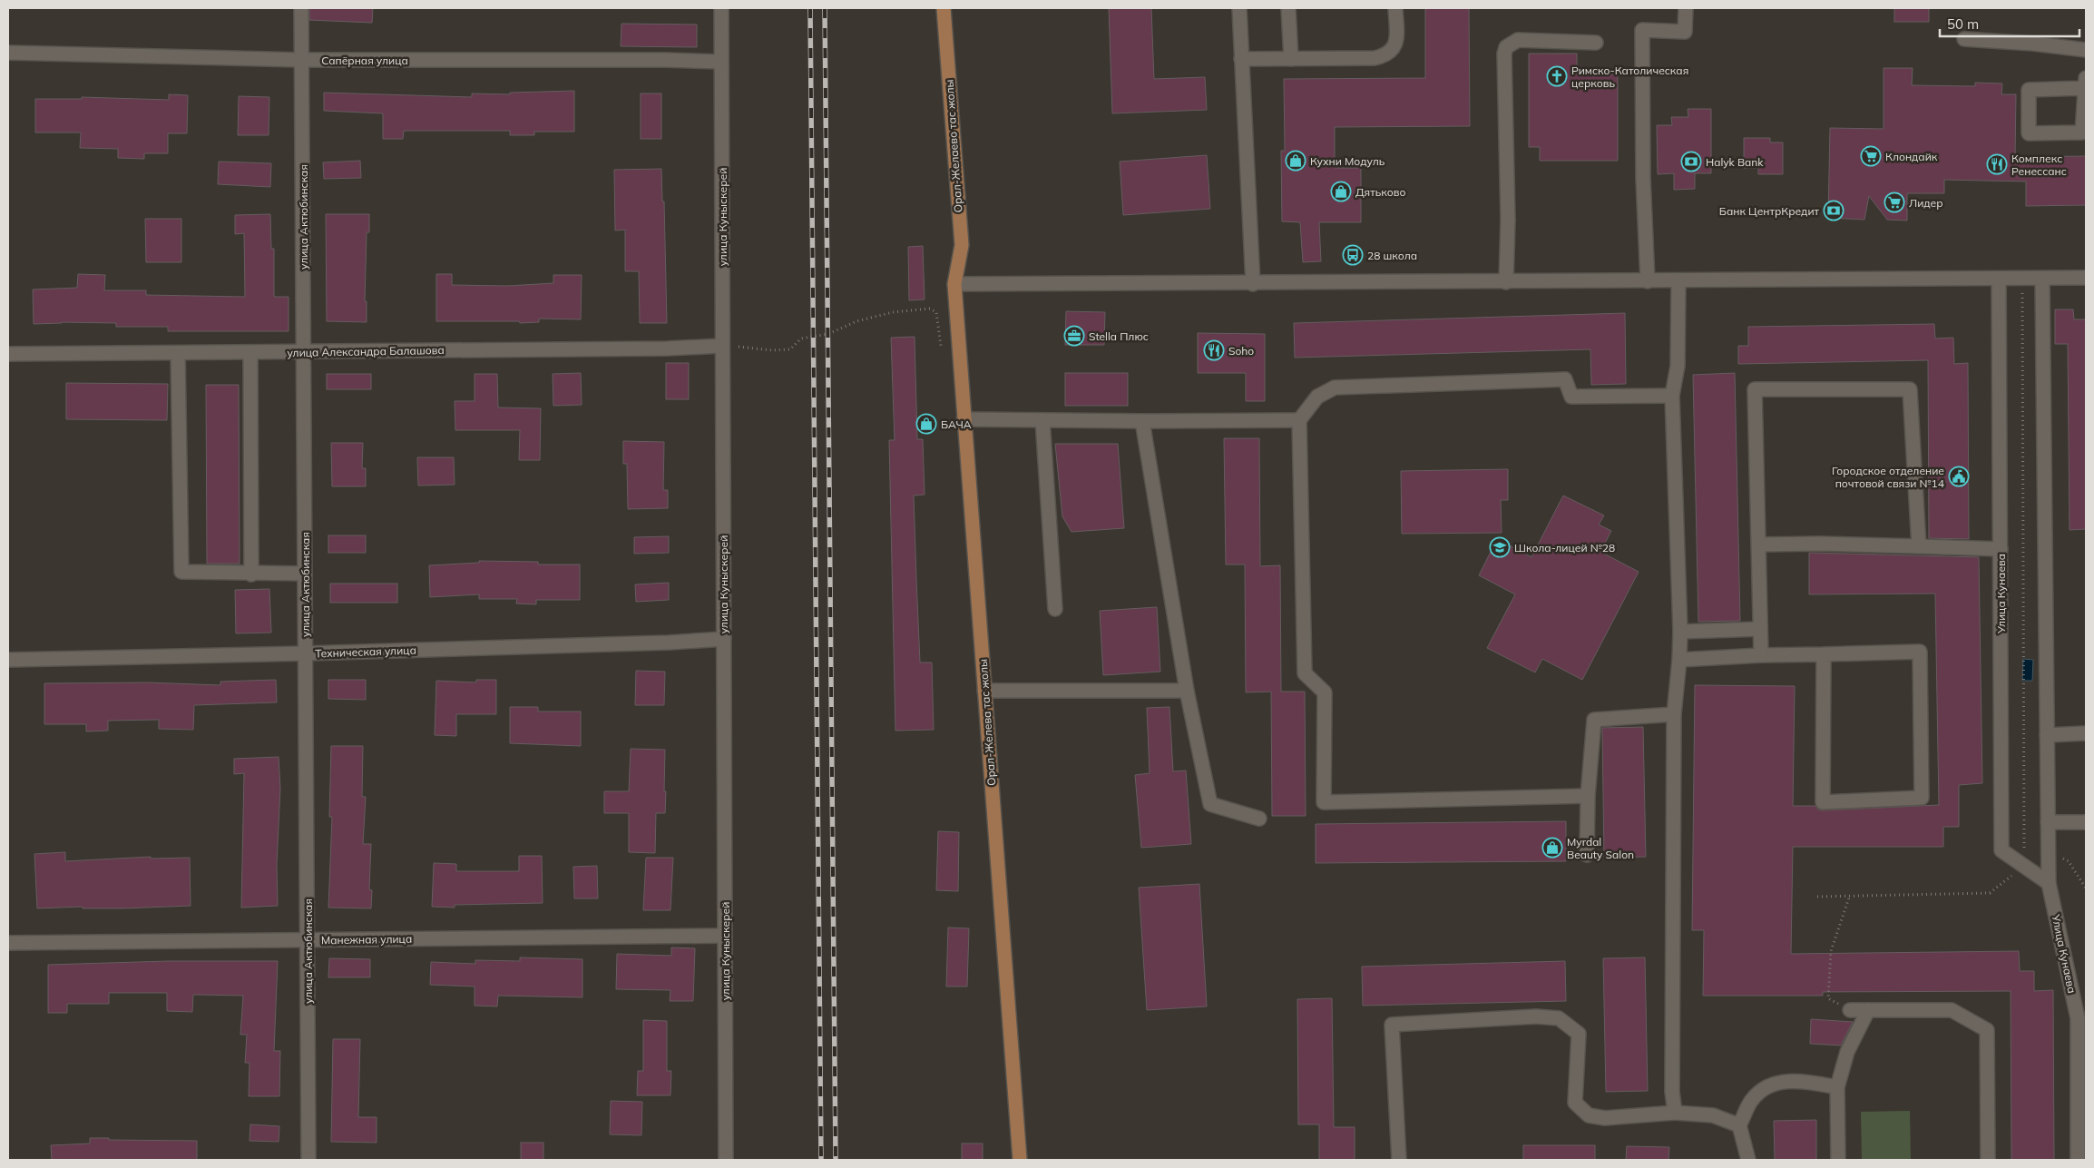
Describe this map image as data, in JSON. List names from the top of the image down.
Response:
{
  "streets": {
    "main road": ["Орал-Желаево тас жолы", "Орал-Желева тас жолы"],
    "street": [
      "Сапёрная улица",
      "улица Актюбинская",
      "улица Куныскерей",
      "улица Александра Балашова",
      "Улица Кунаева",
      "Техническая улица",
      "Манежная улица"
    ]
  },
  "crossings": [
    ["Сапёрная улица", "улица Актюбинская"],
    ["Сапёрная улица", "улица Куныскерей"],
    ["Орал-Желаево тас жолы", "Орал-Желева тас жолы"],
    ["улица Актюбинская", "улица Александра Балашова"],
    ["улица Актюбинская", "Техническая улица"],
    ["улица Актюбинская", "Манежная улица"],
    ["улица Куныскерей", "улица Александра Балашова"],
    ["улица Куныскерей", "Техническая улица"],
    ["улица Куныскерей", "Манежная улица"]
  ],
  "places": {
    "church": ["Римско-Католическая церковь"],
    "supermarket": ["Клондайк", "Лидер"],
    "shop": [
      "Кухни Модуль",
      "Дятьково",
      "БАЧА",
      "Myrdal Beauty Salon"
    ],
    "bank": ["Halyk Bank", "Банк ЦентрКредит"],
    "restaurant": ["Комплекс Ренессанс", "Soho"],
    "bus stop": ["28 школа"],
    "office": ["Stella Плюс"],
    "public building": ["Городское отделение почтовой связи №14"],
    "school or university": ["Школа-лицей №28"]
  },
  "scale_bar": "50 m"
}
